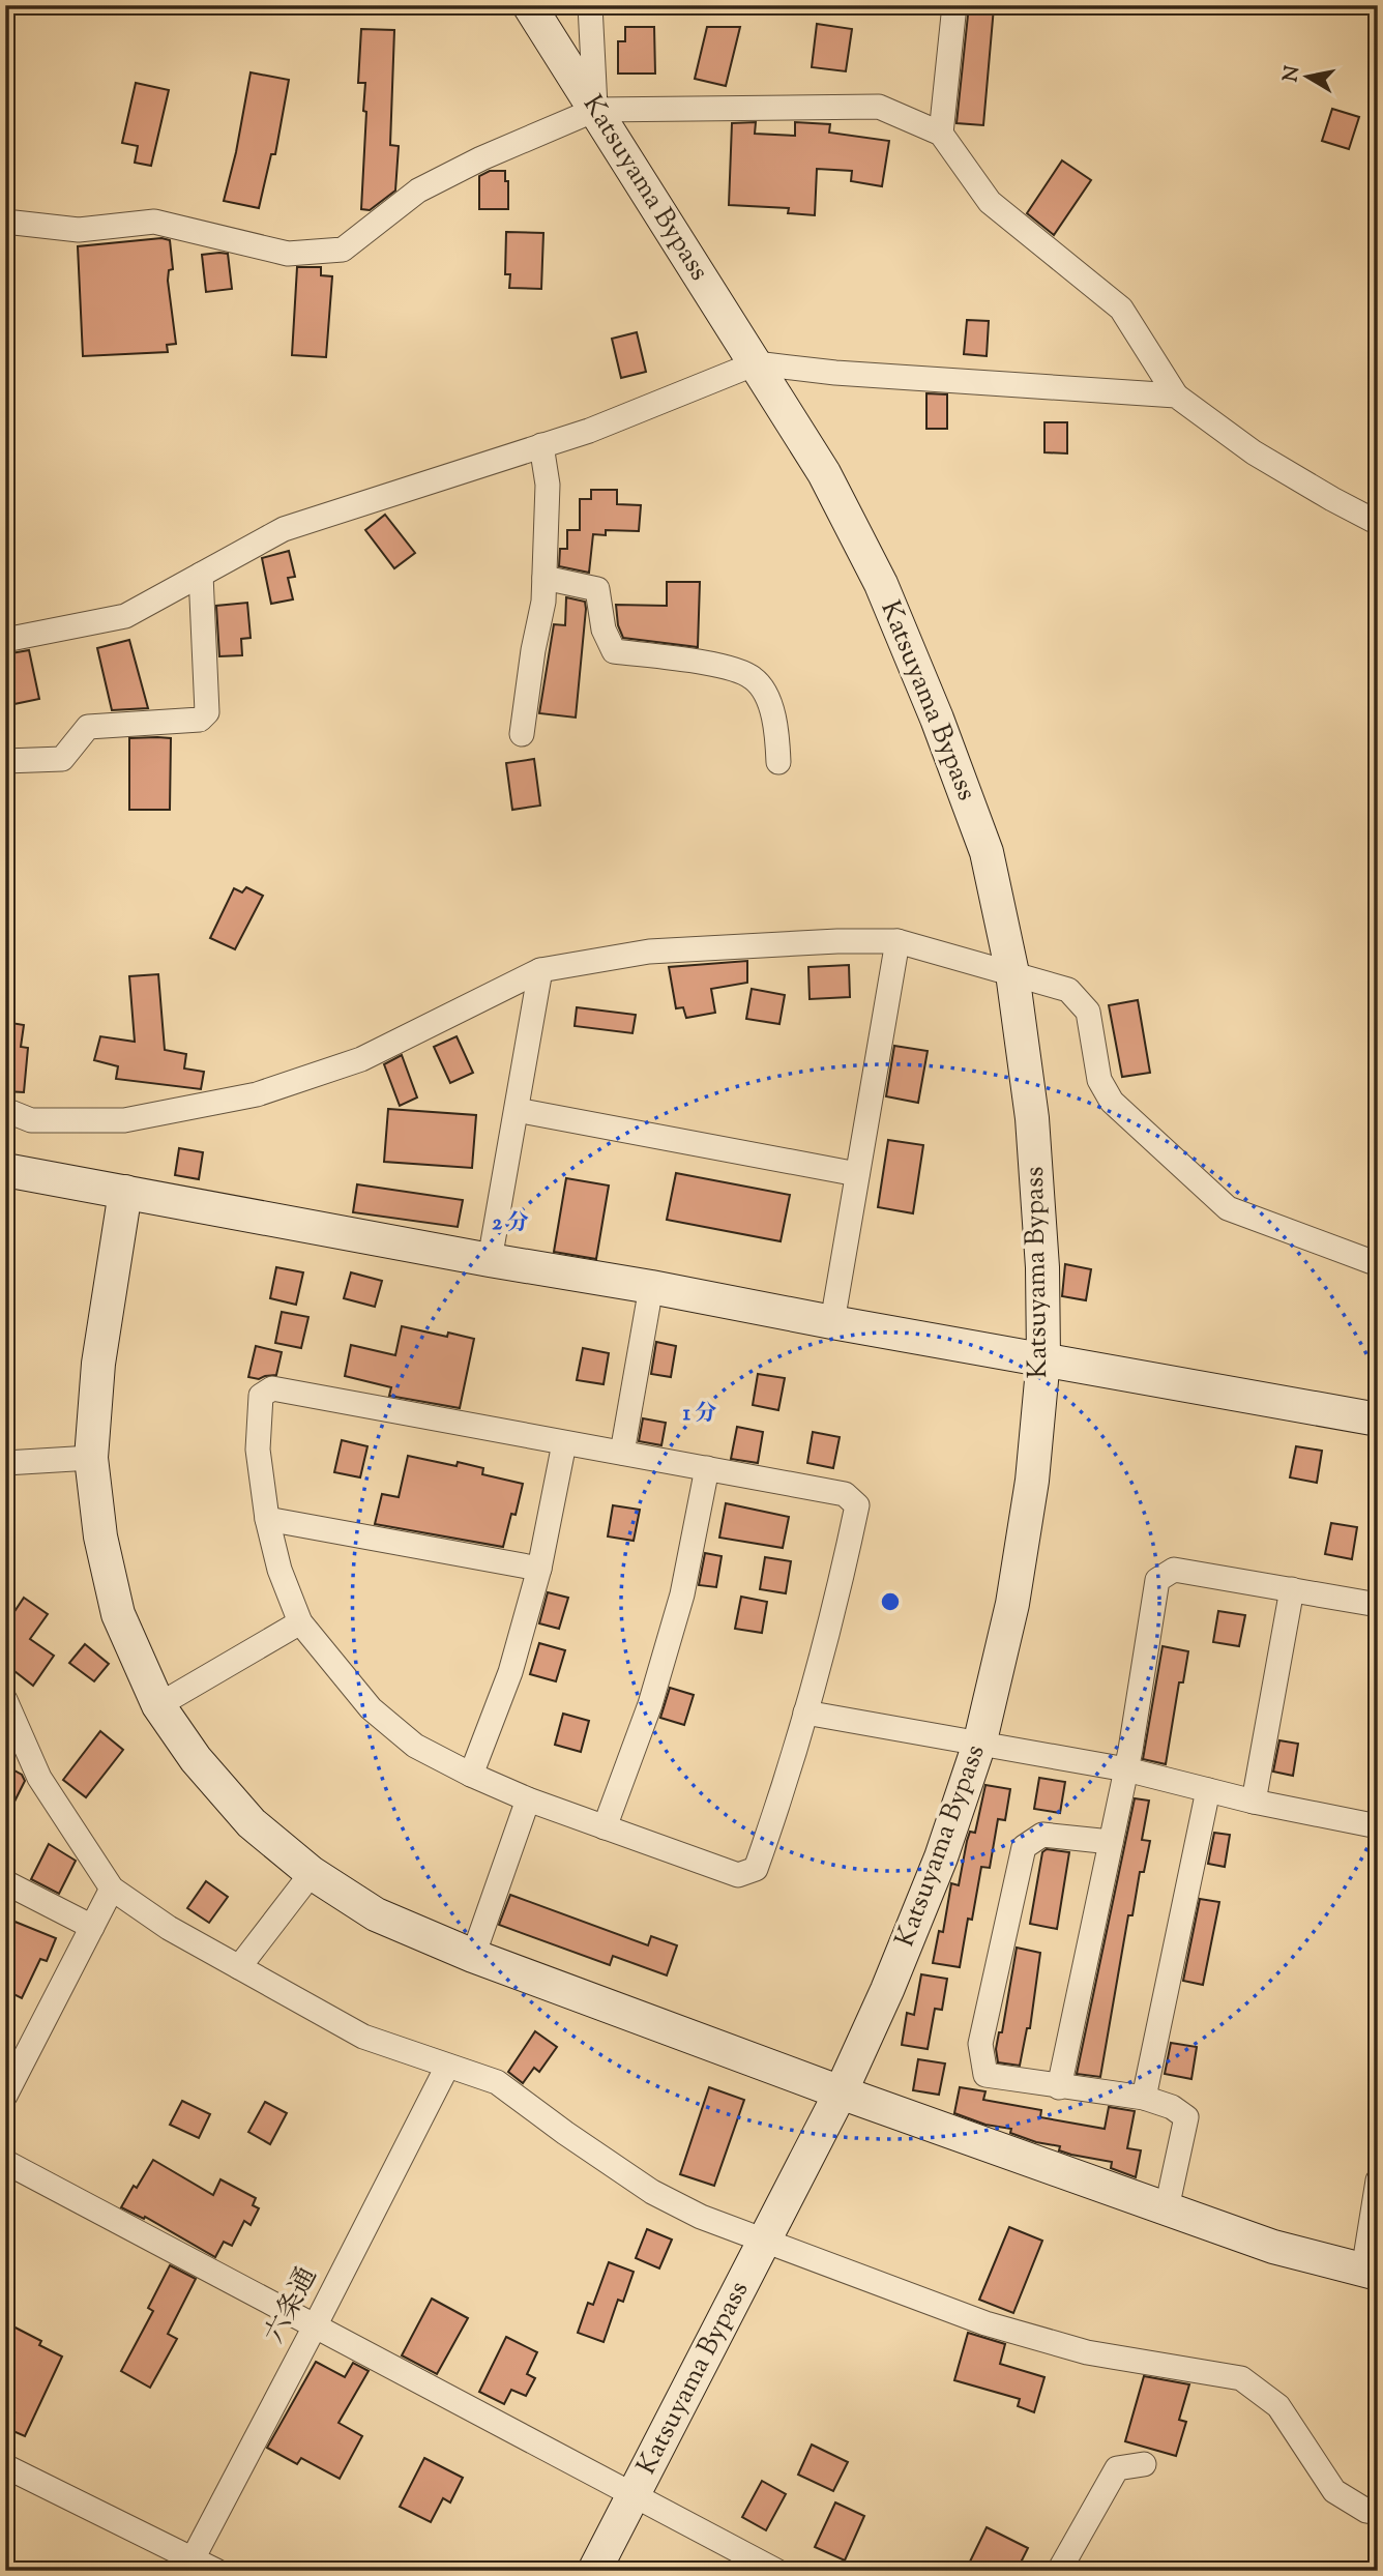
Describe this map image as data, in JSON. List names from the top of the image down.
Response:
{
  "streets": {
    "street": ["Katsuyama Bypass", "六条通"]
  },
  "north": "left",
  "rings": ["2 分", "1 分"]
}
